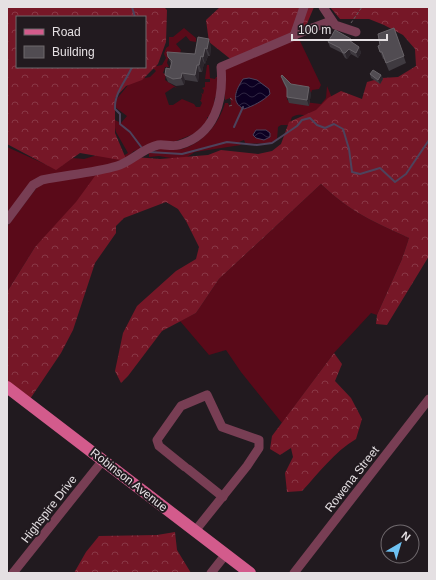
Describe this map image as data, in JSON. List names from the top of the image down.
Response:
{
  "streets": {
    "main road": ["Robinson Avenue"],
    "street": ["Rowena Street", "Highspire Drive"]
  },
  "crossings": [
    ["Robinson Avenue", "Highspire Drive"]
  ],
  "legend": ["Road", "Building"],
  "scale_bar": "100 m",
  "north": "top right"
}
